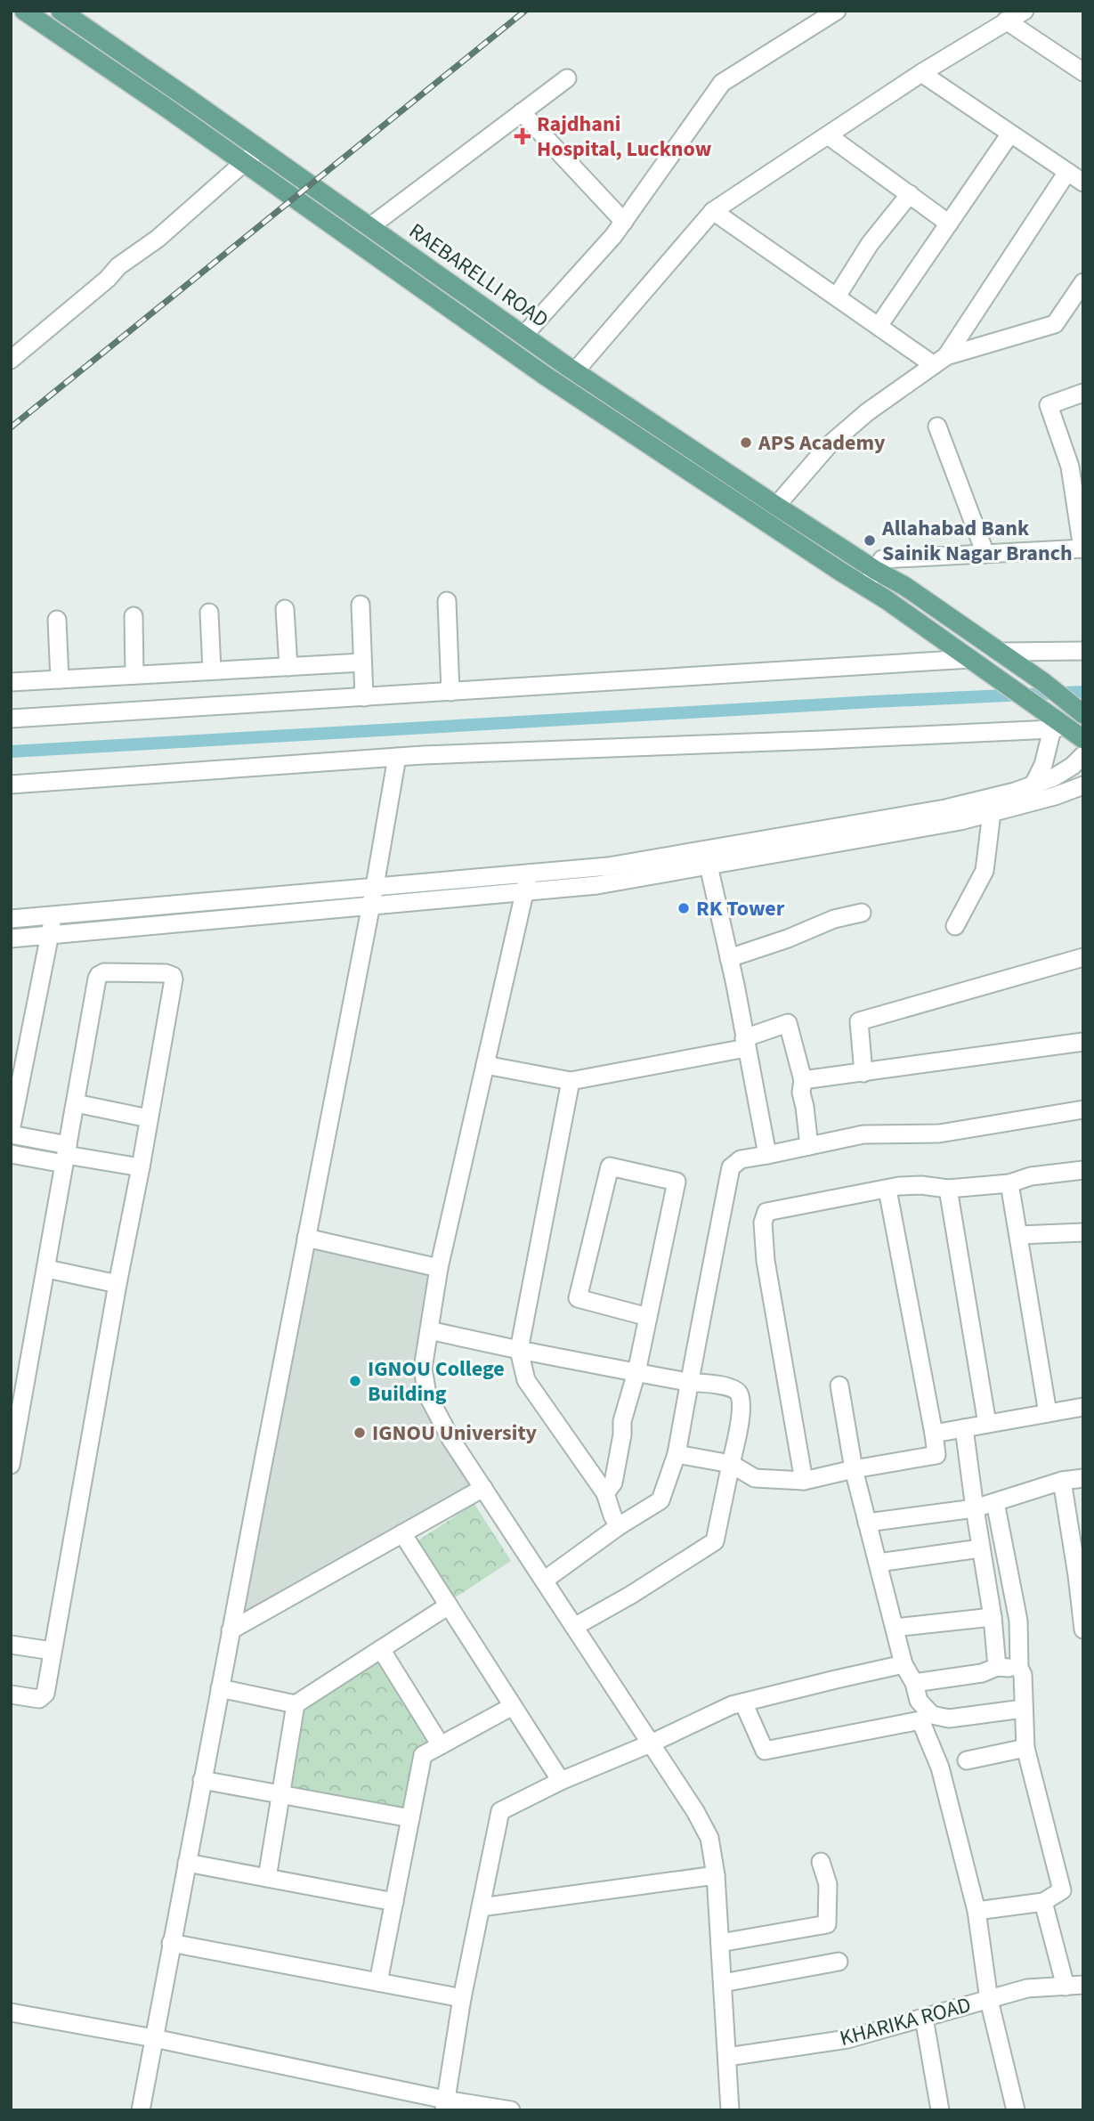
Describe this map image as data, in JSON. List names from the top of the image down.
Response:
{
  "streets": {
    "main road": ["RAEBARELLI ROAD"],
    "street": ["KHARIKA ROAD"]
  },
  "places": {
    "health": ["Rajdhani Hospital, Lucknow"],
    "other": [
      "APS Academy",
      "Allahabad Bank Sainik Nagar Branch",
      "RK Tower",
      "IGNOU College Building",
      "IGNOU University"
    ]
  }
}
